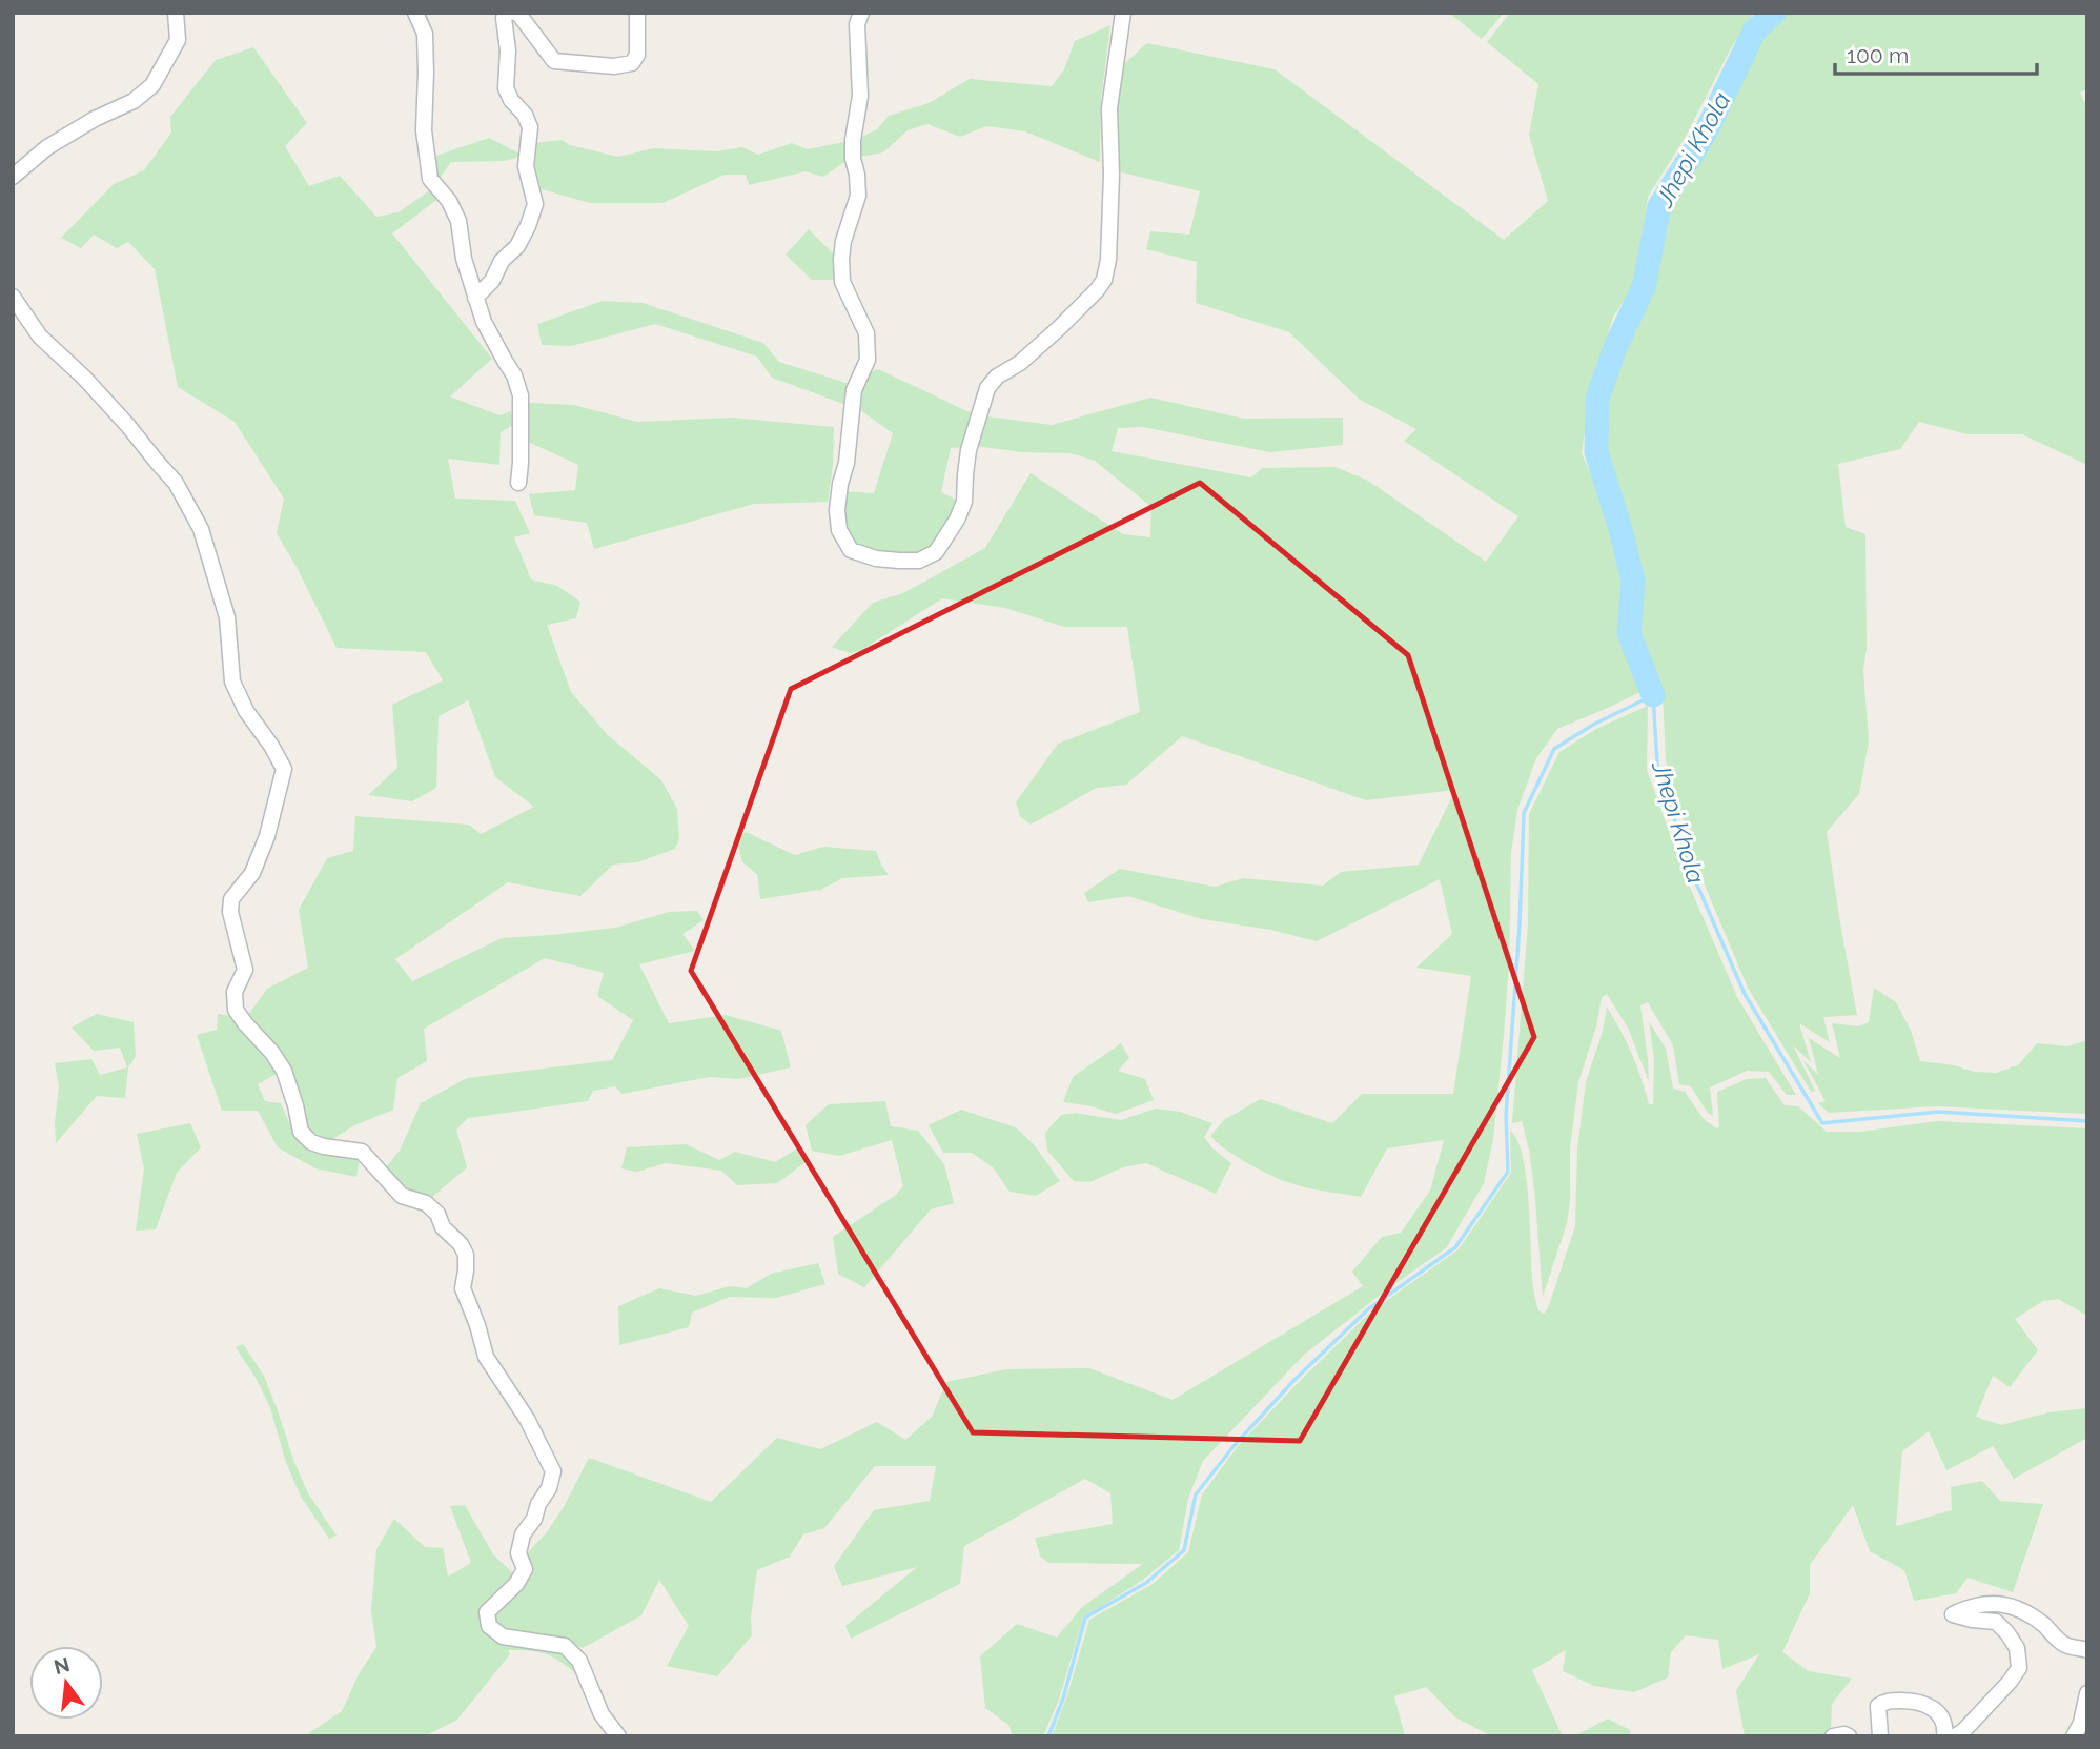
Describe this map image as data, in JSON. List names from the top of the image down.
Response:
{
  "water": ["Jhepi Khola"],
  "scale_bar": "100 m",
  "north": "top"
}
